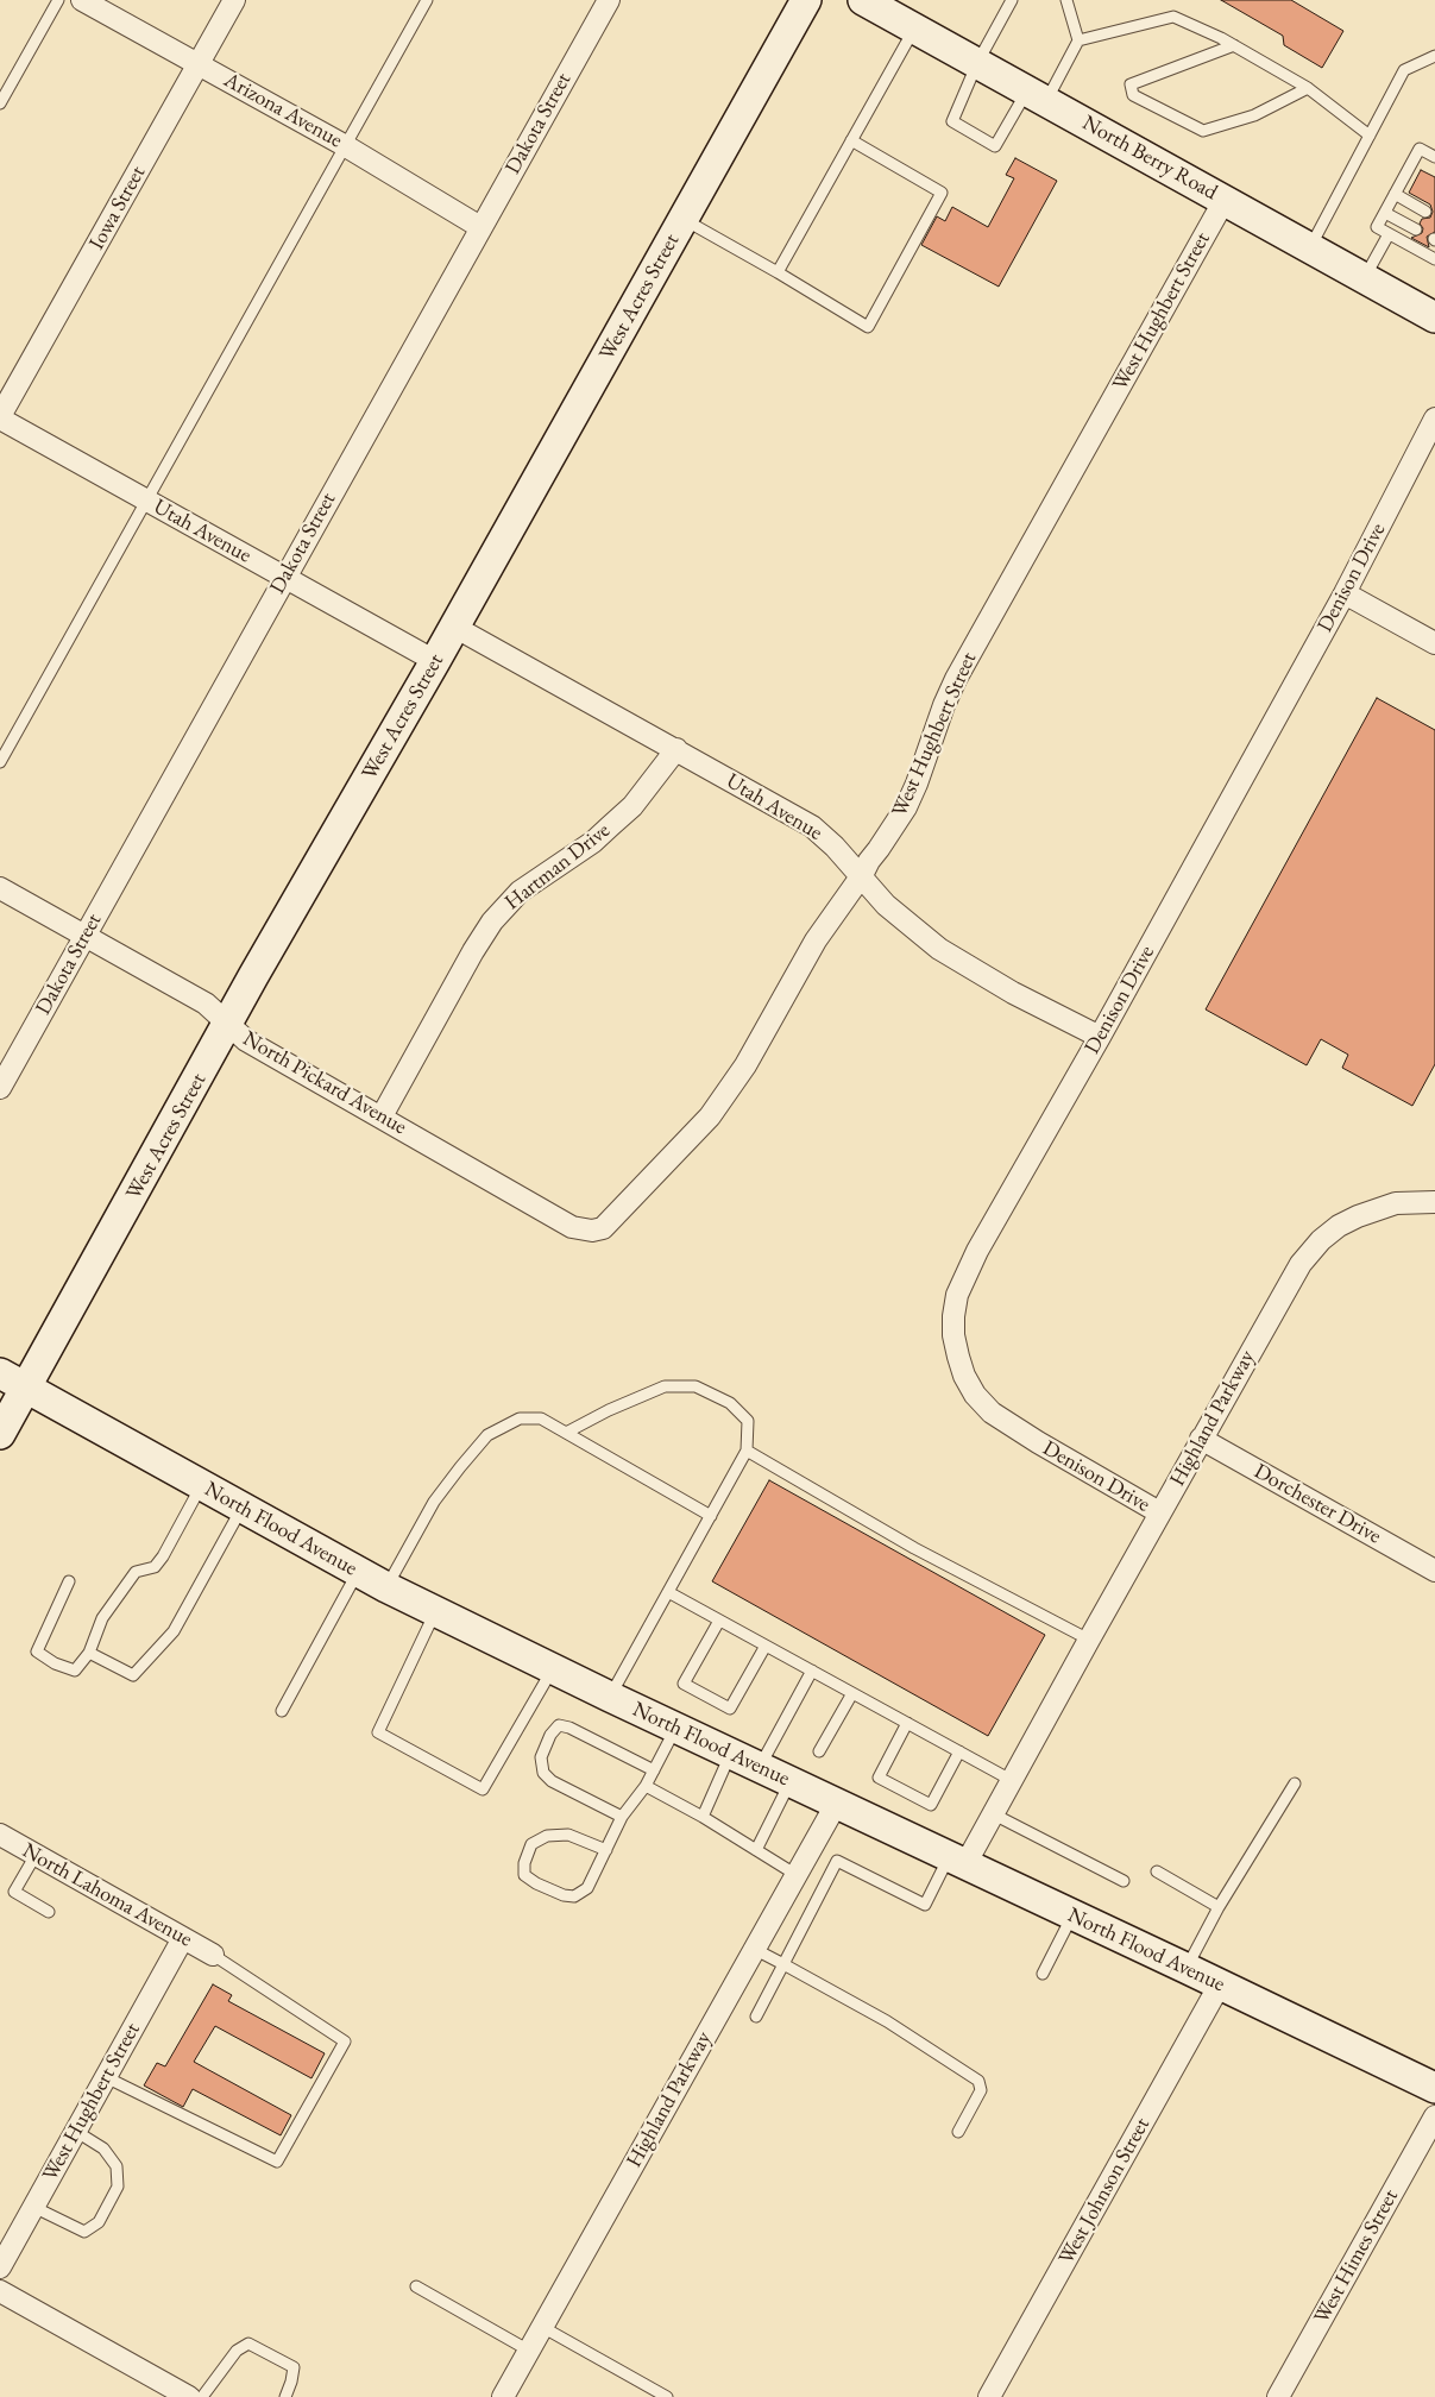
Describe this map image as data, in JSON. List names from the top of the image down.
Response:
{
  "streets": {
    "street": [
      "Arizona Avenue",
      "Dakota Street",
      "North Berry Road",
      "Iowa Street",
      "West Acres Street",
      "West Hughbert Street",
      "Utah Avenue",
      "Denison Drive",
      "Hartman Drive",
      "North Pickard Avenue",
      "Highland Parkway",
      "Dorchester Drive",
      "North Flood Avenue",
      "North Lahoma Avenue",
      "West Johnson Street",
      "West Himes Street"
    ]
  },
  "crossings": [
    ["Arizona Avenue", "Dakota Street"],
    ["Arizona Avenue", "Iowa Street"],
    ["Dakota Street", "Utah Avenue"],
    ["Dakota Street", "North Pickard Avenue"],
    ["North Berry Road", "West Hughbert Street"],
    ["Iowa Street", "Utah Avenue"],
    ["West Acres Street", "Utah Avenue"],
    ["West Acres Street", "North Pickard Avenue"],
    ["West Acres Street", "North Flood Avenue"],
    ["West Hughbert Street", "Utah Avenue"],
    ["West Hughbert Street", "North Pickard Avenue"],
    ["West Hughbert Street", "North Lahoma Avenue"],
    ["Utah Avenue", "Denison Drive"],
    ["Utah Avenue", "Hartman Drive"],
    ["Denison Drive", "Highland Parkway"],
    ["Hartman Drive", "North Pickard Avenue"],
    ["Highland Parkway", "Dorchester Drive"],
    ["Highland Parkway", "North Flood Avenue"],
    ["North Flood Avenue", "West Johnson Street"]
  ]
}
